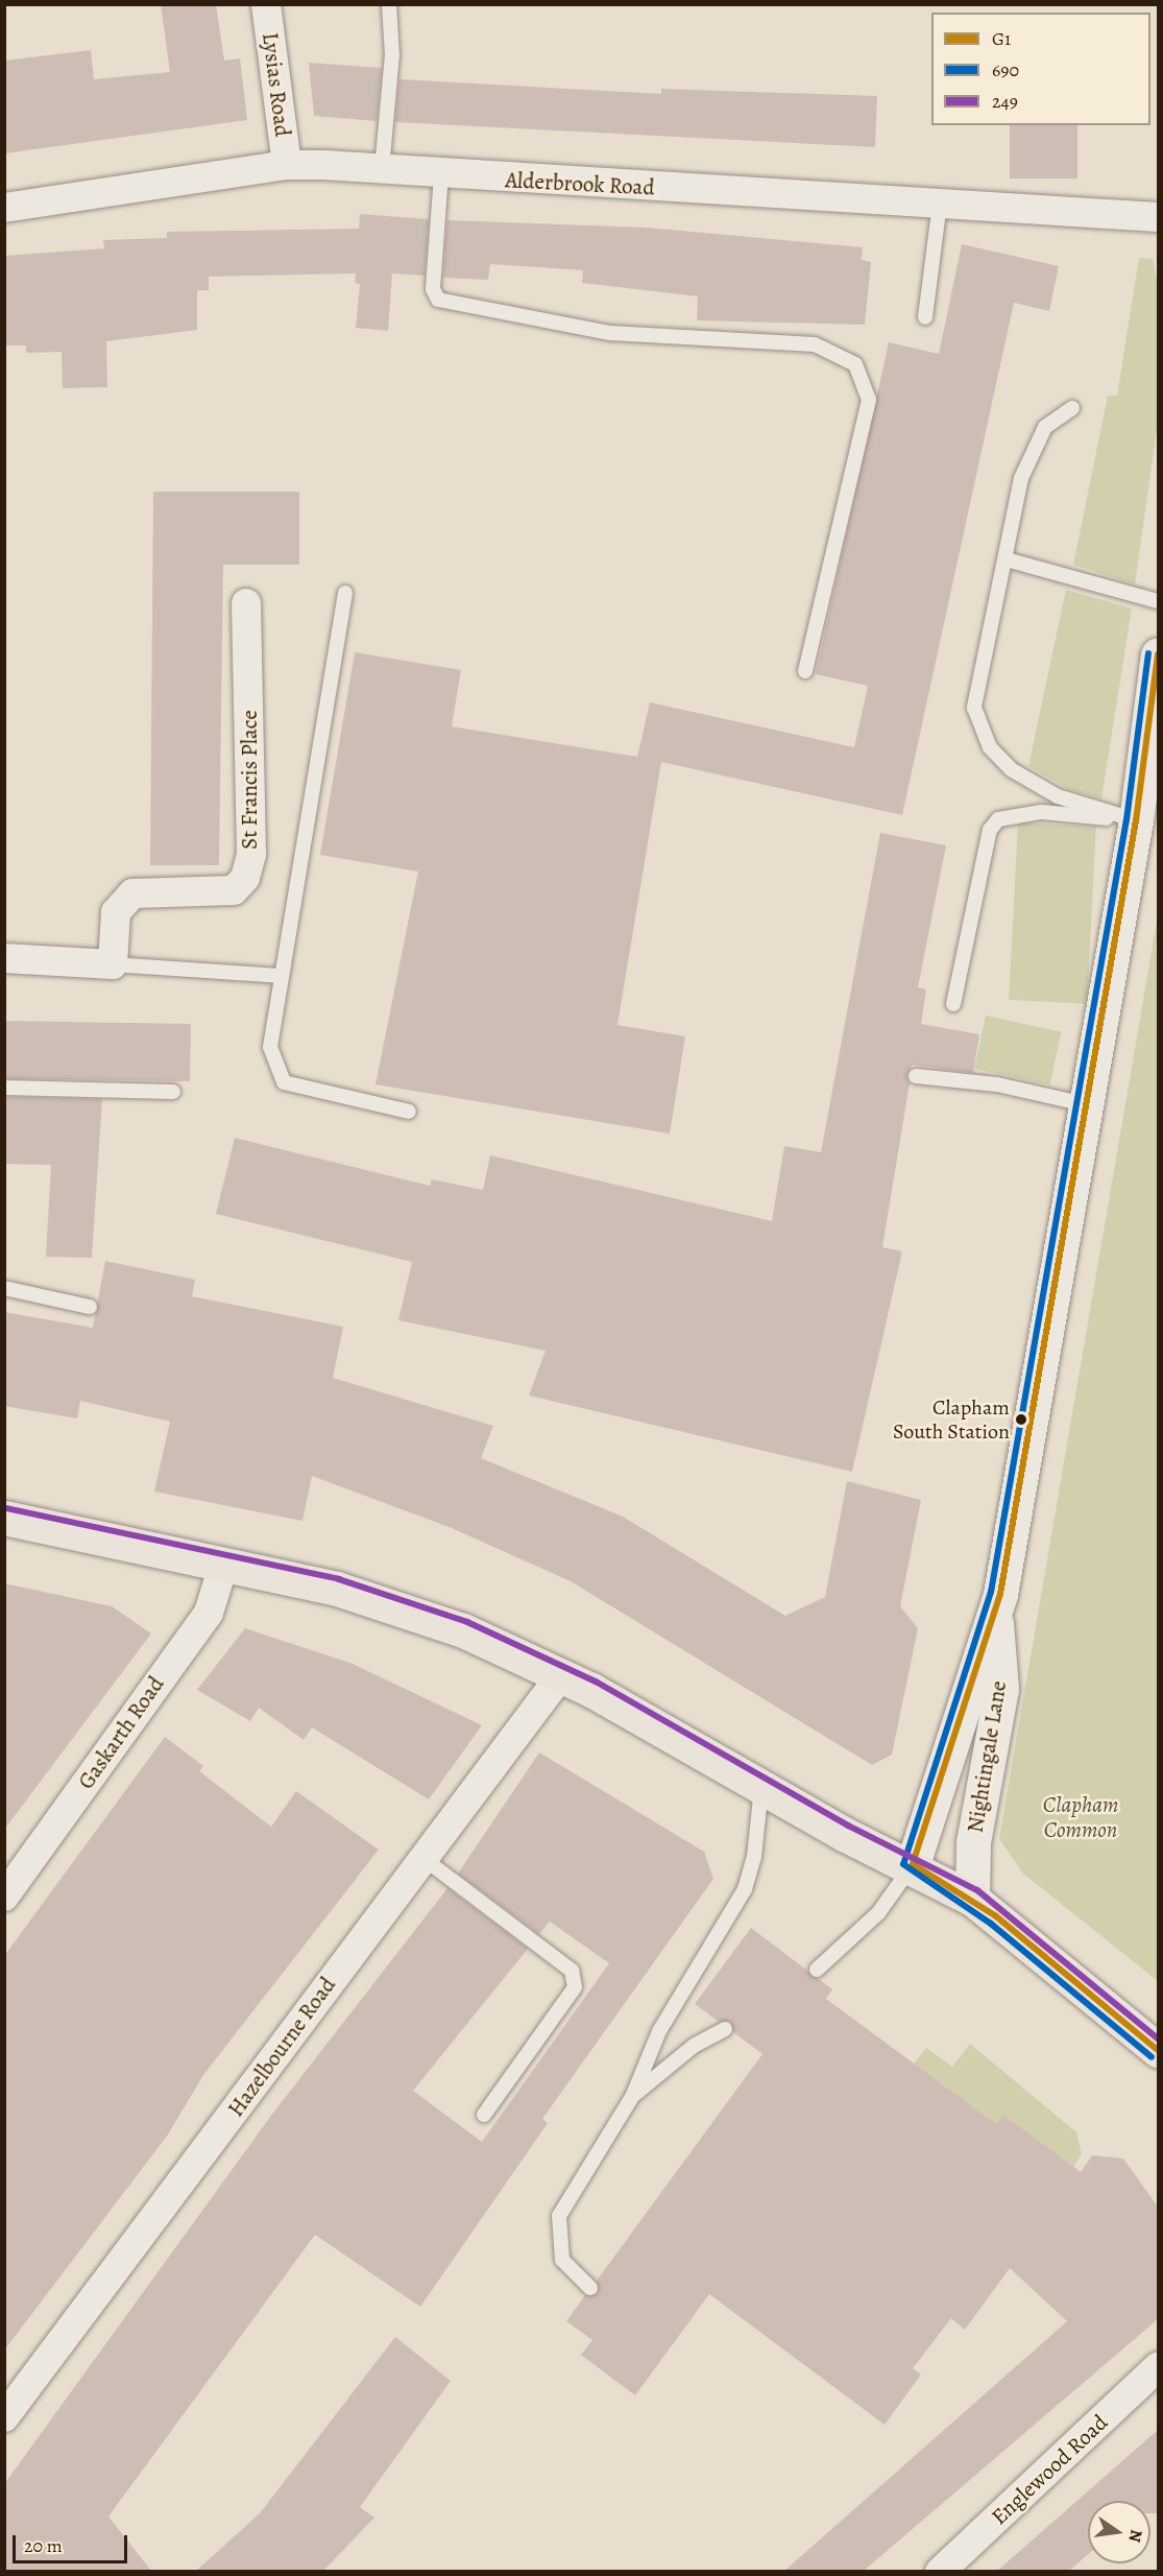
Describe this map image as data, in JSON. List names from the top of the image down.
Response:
{
  "streets": {
    "main road": ["Nightingale Lane"],
    "street": [
      "Lysias Road",
      "Alderbrook Road",
      "St Francis Place",
      "Gaskarth Road",
      "Hazelbourne Road",
      "Englewood Road"
    ]
  },
  "crossings": [
    ["Lysias Road", "Alderbrook Road"]
  ],
  "parks": ["Clapham Common"],
  "places": ["Clapham South Station"],
  "lines": ["transit line 690", "transit line G1", "transit line 249"],
  "legend": ["G1", "690", "249"],
  "scale_bar": "20 m",
  "north": "right"
}
